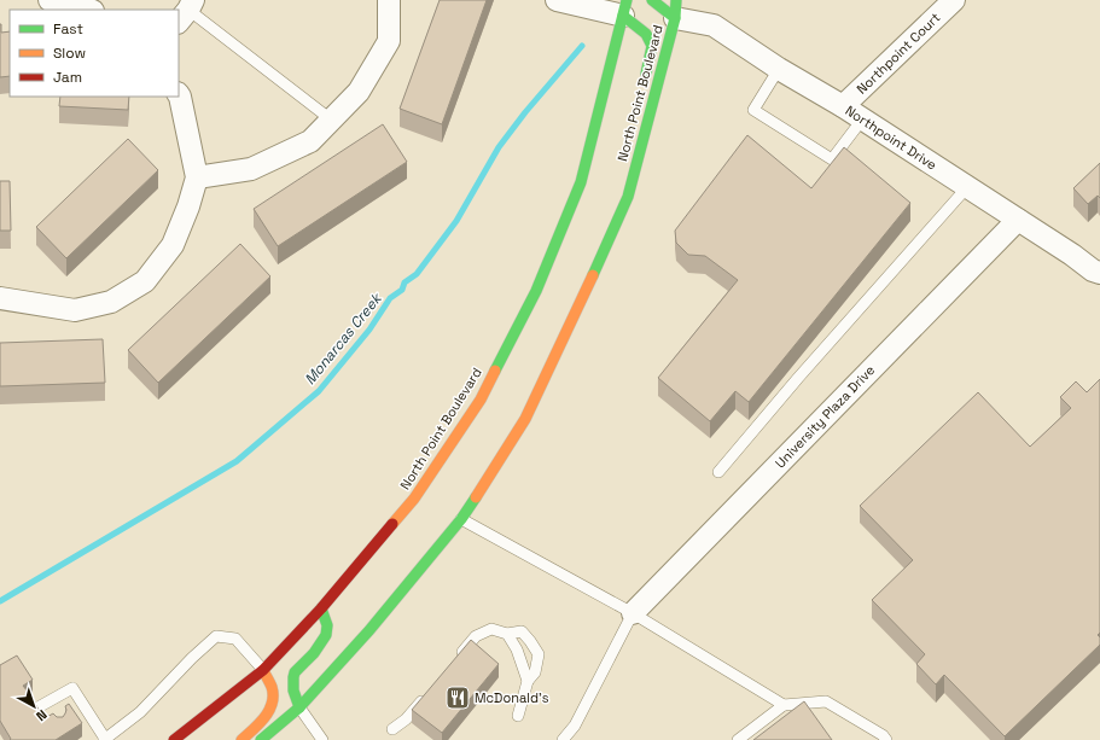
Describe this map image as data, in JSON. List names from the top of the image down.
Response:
{
  "streets": {
    "main road": ["North Point Boulevard"],
    "street": ["Northpoint Court", "Northpoint Drive", "University Plaza Drive"]
  },
  "crossings": [
    ["Northpoint Court", "Northpoint Drive"],
    ["North Point Boulevard", "Northpoint Drive"],
    ["Northpoint Drive", "University Plaza Drive"]
  ],
  "water": ["Monarcas Creek"],
  "places": {
    "restaurant": ["McDonald's"]
  },
  "legend": ["Fast", "Slow", "Jam"],
  "north": "bottom right"
}
